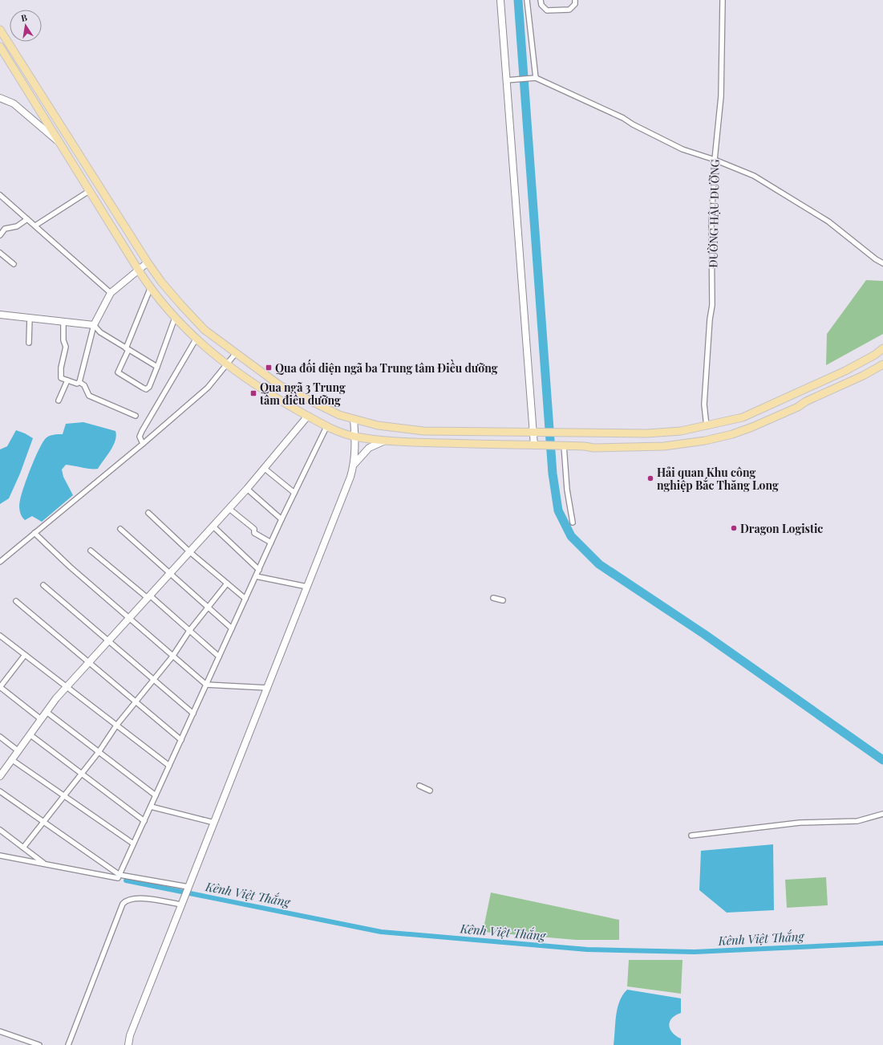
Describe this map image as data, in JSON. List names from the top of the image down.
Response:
{
  "streets": {
    "street": ["ĐƯỜNG HẬU DƯỠNG"]
  },
  "water": ["Kênh Việt Thắng"],
  "places": {
    "transit": ["Qua đối diện ngã ba Trung tâm Điều dưỡng", "Qua ngã 3 Trung tâm điều dưỡng"],
    "other": ["Hải quan Khu công nghiệp Bắc Thăng Long", "Dragon Logistic"]
  },
  "north": "top"
}
